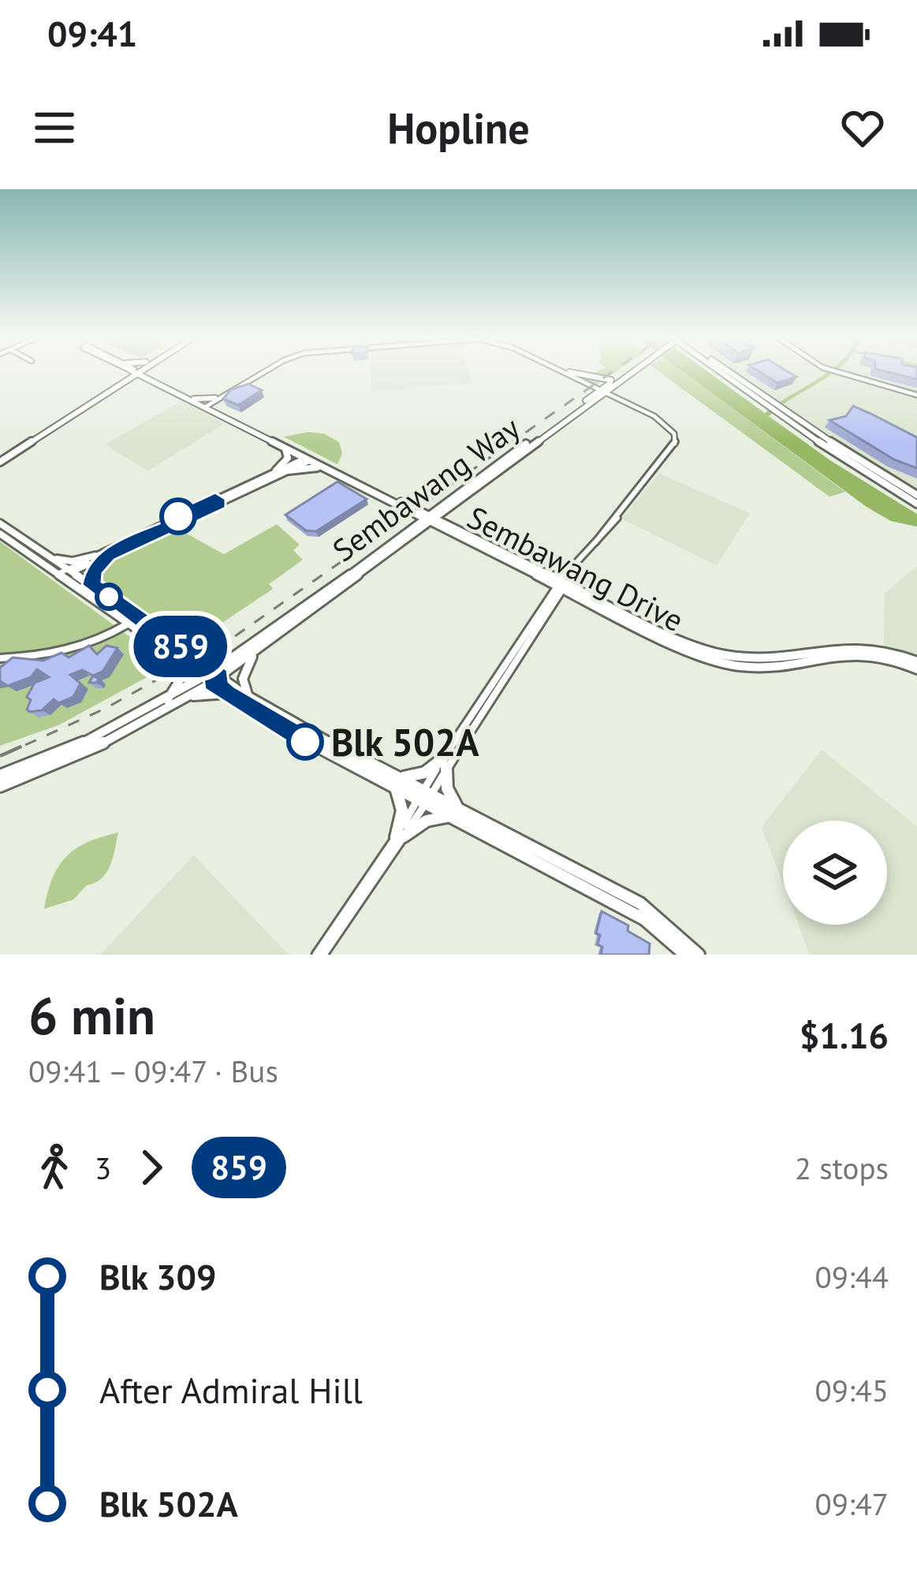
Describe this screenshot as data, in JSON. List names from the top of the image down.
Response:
{
  "streets": {
    "main road": ["Sembawang Way", "Sembawang Drive"]
  },
  "crossings": [
    ["Sembawang Way", "Sembawang Drive"]
  ],
  "places": ["Blk 502A"],
  "lines": ["bus line 859"],
  "page": {
    "status": "09:41",
    "header": "Hopline",
    "on_map": "859",
    "heading": ["6 min", "09:41 – 09:47 · Bus", "$1.16"],
    "legs": ["3", "859", "2 stops"],
    "list": [
      {
        "name": "Blk 309",
        "value": "09:44"
      },
      {
        "name": "After Admiral Hill",
        "value": "09:45"
      },
      {
        "name": "Blk 502A",
        "value": "09:47"
      }
    ]
  }
}
